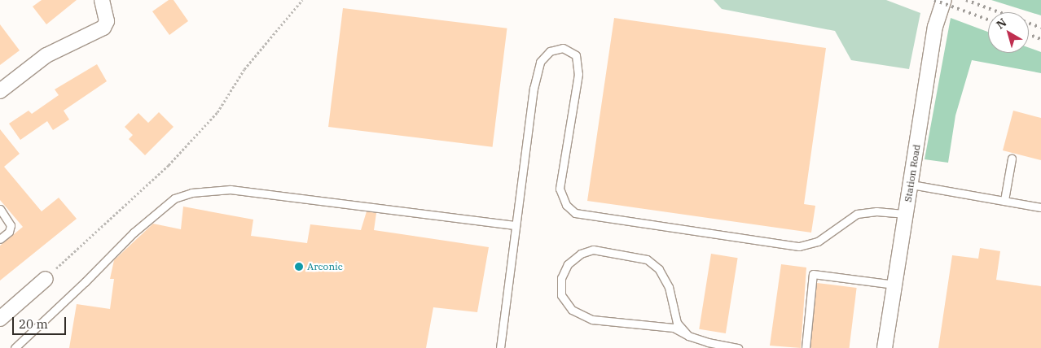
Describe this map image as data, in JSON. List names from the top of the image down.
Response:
{
  "streets": {
    "street": ["Station Road"]
  },
  "places": ["Arconic"],
  "scale_bar": "20 m",
  "north": "top left"
}
